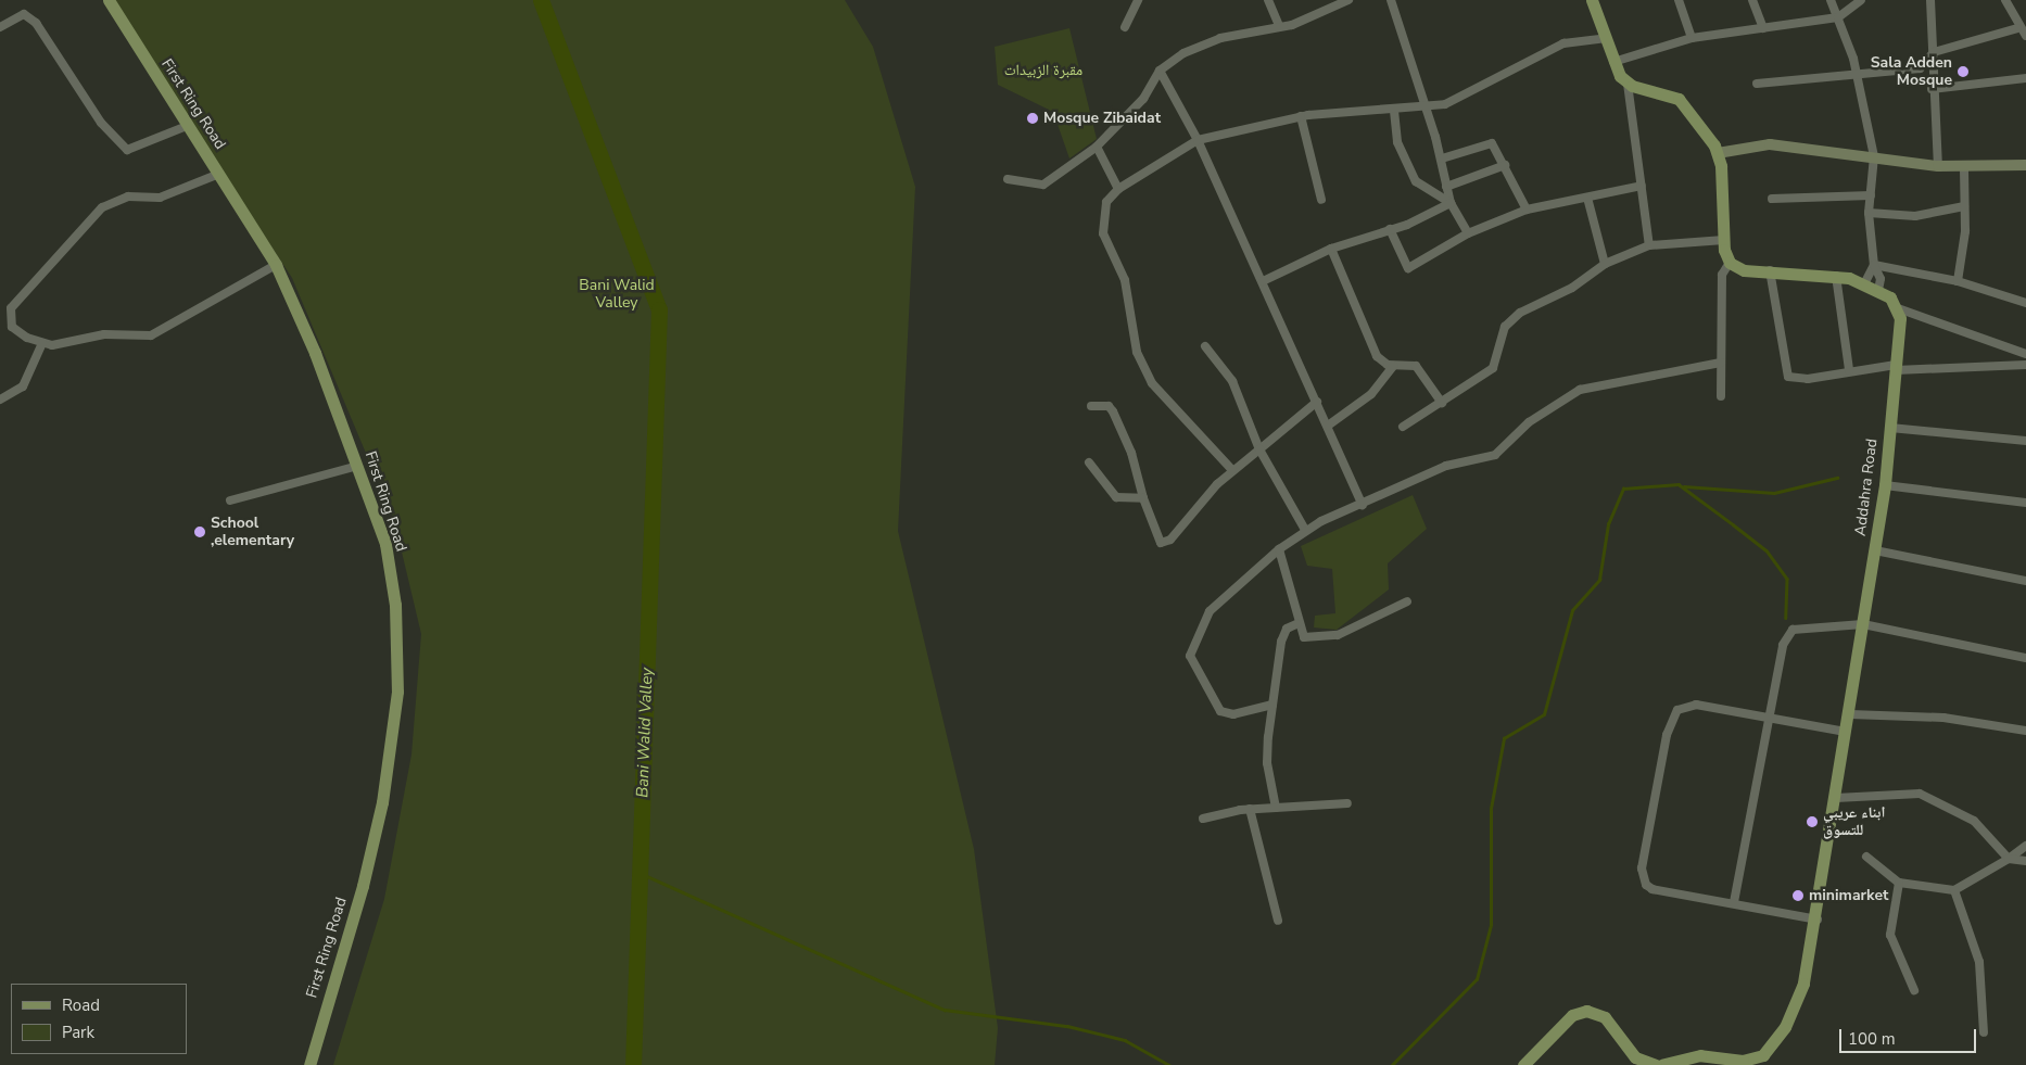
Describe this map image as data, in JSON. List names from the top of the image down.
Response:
{
  "streets": {
    "main road": ["First Ring Road", "Addahra Road"]
  },
  "water": ["Bani Walid Valley"],
  "parks": ["مقبرة الزبيدات", "Bani Walid Valley"],
  "places": [
    "Sala Adden Mosque",
    "Mosque Zibaidat",
    "School ,elementary",
    "ابناء عريبي للتسوق",
    "minimarket"
  ],
  "legend": ["Road", "Park"],
  "scale_bar": "100 m"
}
